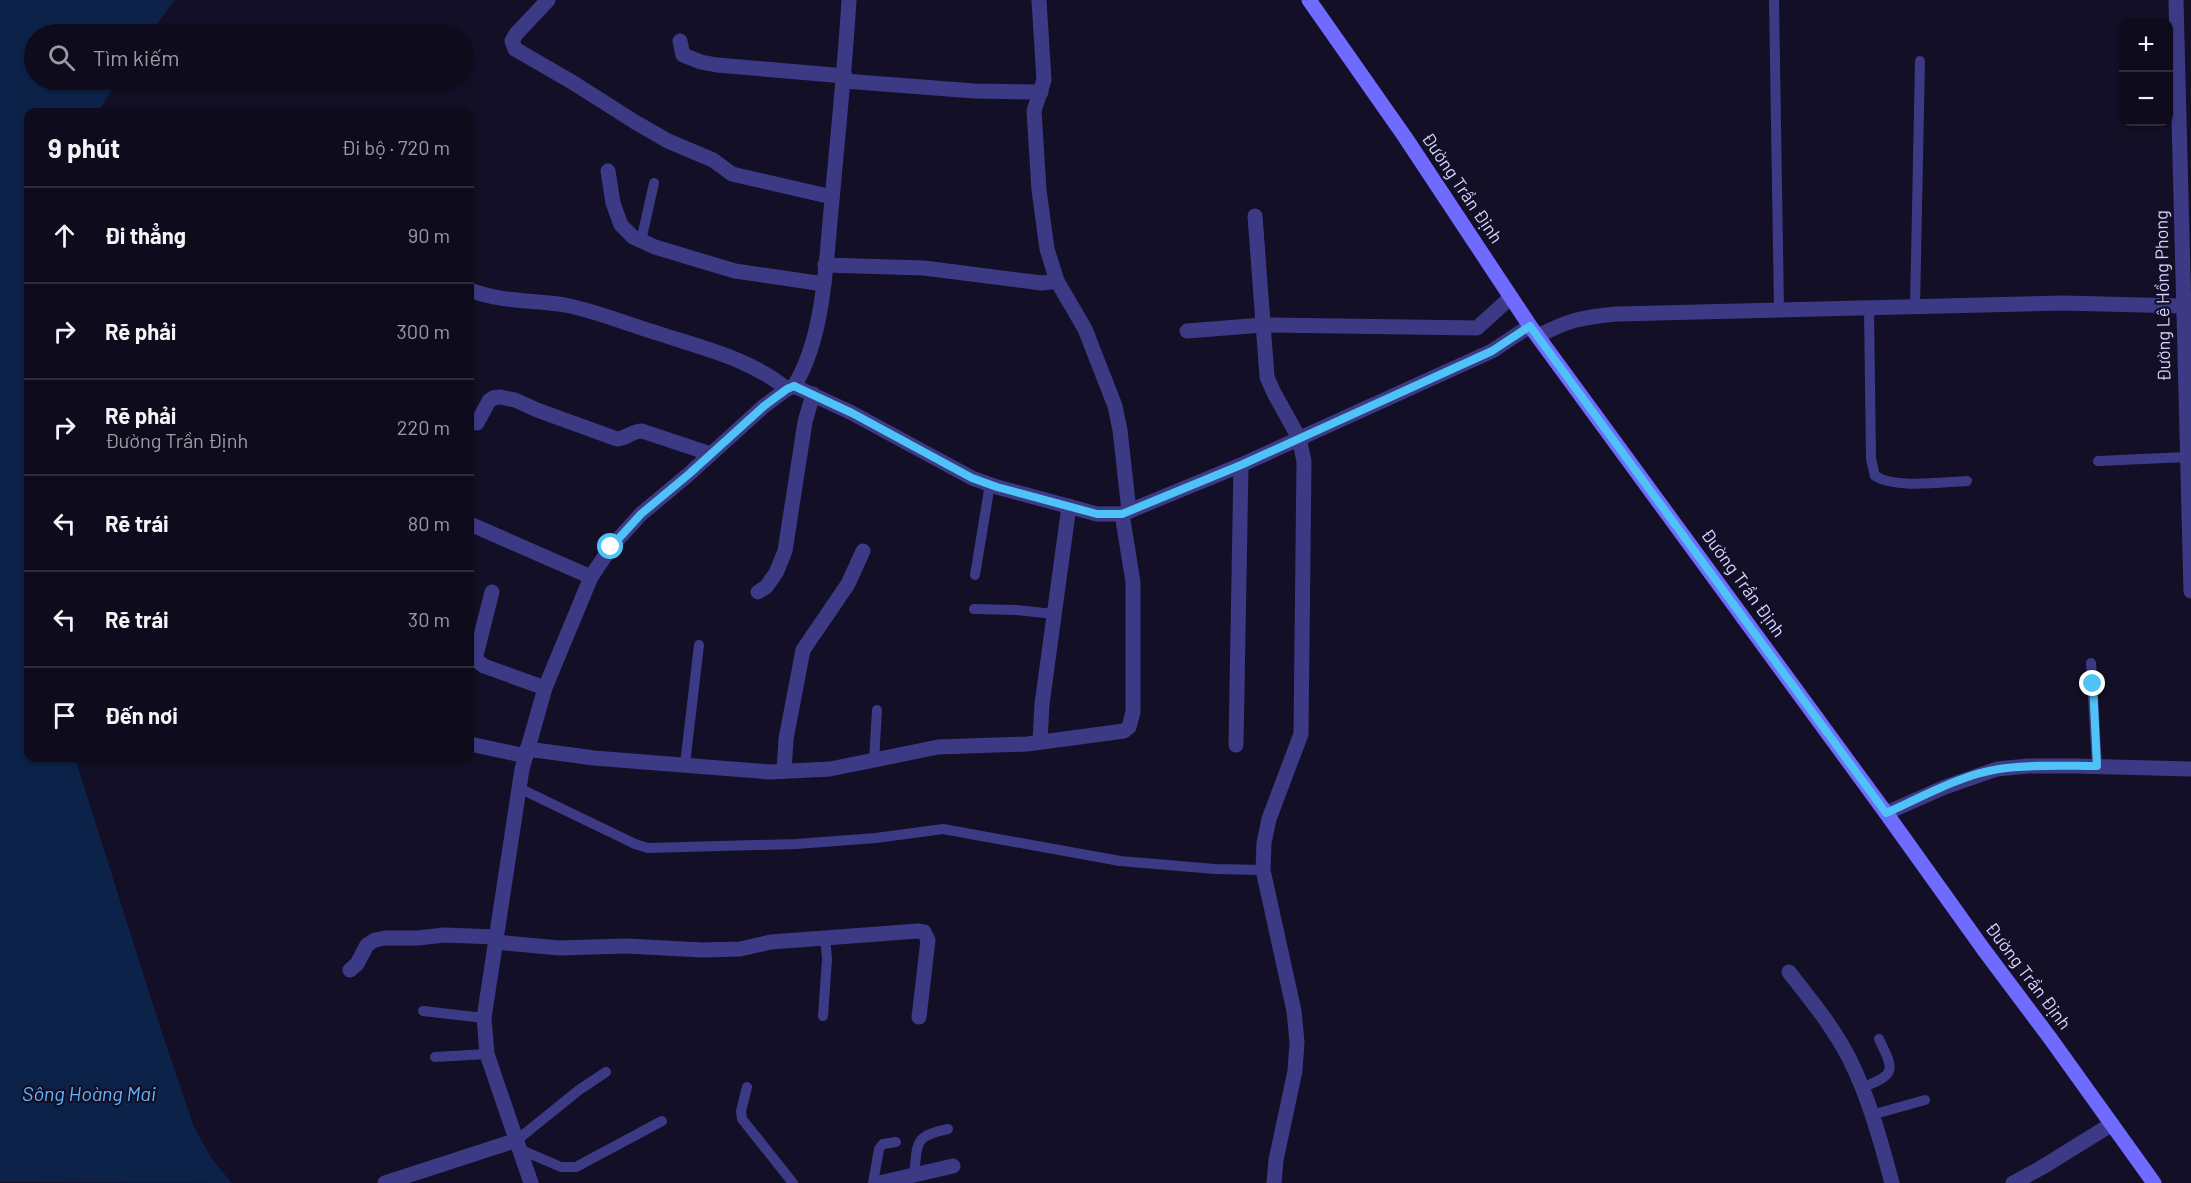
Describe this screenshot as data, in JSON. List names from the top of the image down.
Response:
{
  "streets": {
    "main road": ["Đường Trần Định"],
    "street": ["Đường Lê Hồng Phong"]
  },
  "water": ["Sông Hoàng Mai"],
  "page": {
    "map_buttons": ["+", "−"],
    "search": "Tìm kiếm",
    "heading": ["9 phút", "Đi bộ · 720 m"],
    "list": [
      ["Đi thẳng", "90 m"],
      ["Rẽ phải", "300 m"],
      ["Rẽ phải", "Đường Trần Định", "220 m"],
      ["Rẽ trái", "80 m"],
      ["Rẽ trái", "30 m"],
      "Đến nơi"
    ]
  }
}
